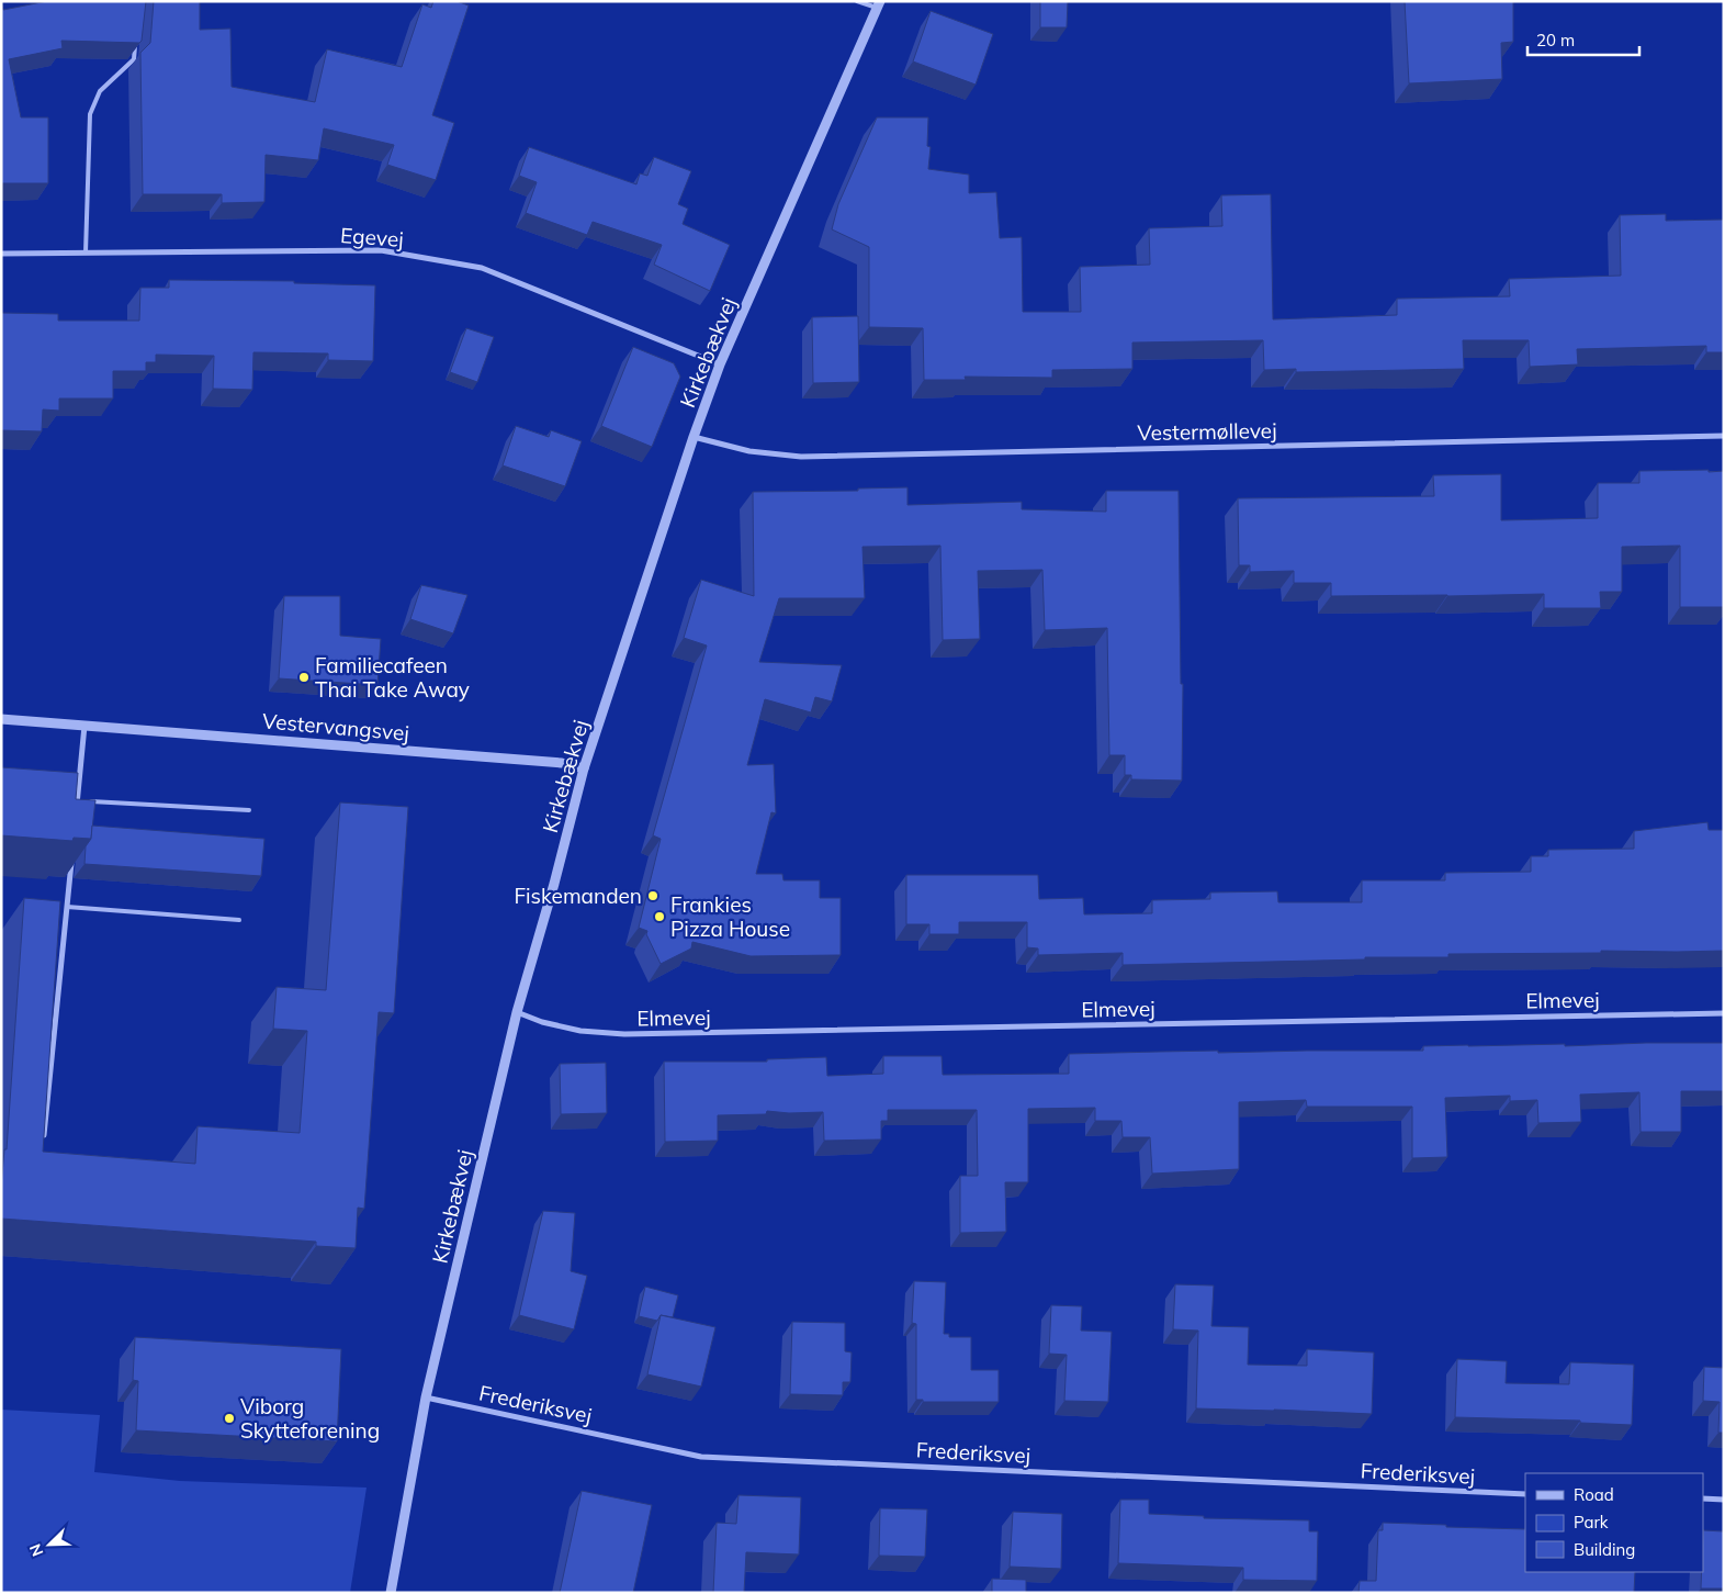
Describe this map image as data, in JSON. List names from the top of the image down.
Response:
{
  "streets": {
    "street": [
      "Egevej",
      "Kirkebækvej",
      "Vestermøllevej",
      "Vestervangsvej",
      "Elmevej",
      "Frederiksvej"
    ]
  },
  "crossings": [
    ["Egevej", "Kirkebækvej"],
    ["Kirkebækvej", "Vestermøllevej"],
    ["Kirkebækvej", "Vestervangsvej"],
    ["Kirkebækvej", "Elmevej"],
    ["Kirkebækvej", "Frederiksvej"]
  ],
  "places": [
    "Familiecafeen Thai Take Away",
    "Fiskemanden",
    "Frankies Pizza House",
    "Viborg Skytteforening"
  ],
  "legend": ["Road", "Park", "Building"],
  "scale_bar": "20 m",
  "north": "bottom left"
}
